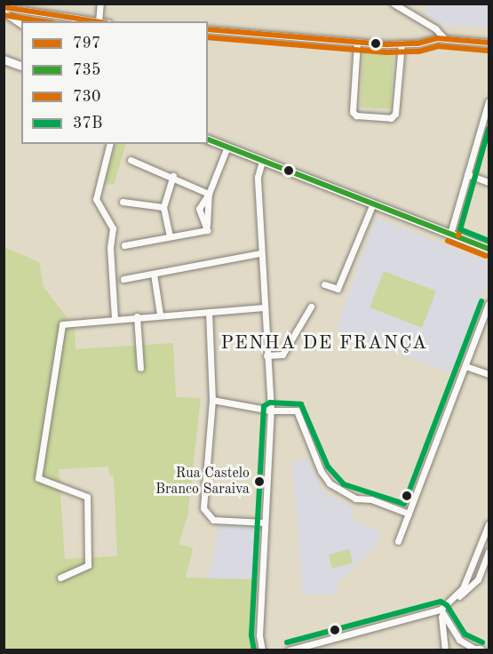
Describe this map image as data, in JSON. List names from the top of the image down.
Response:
{
  "districts": ["PENHA DE FRANÇA"],
  "places": ["Rua Castelo Branco Saraiva"],
  "lines": [
    "transit line 797",
    "transit line 730",
    "transit line 37B",
    "transit line 735"
  ],
  "legend": [
    "797",
    "735",
    "730",
    "37B"
  ]
}
